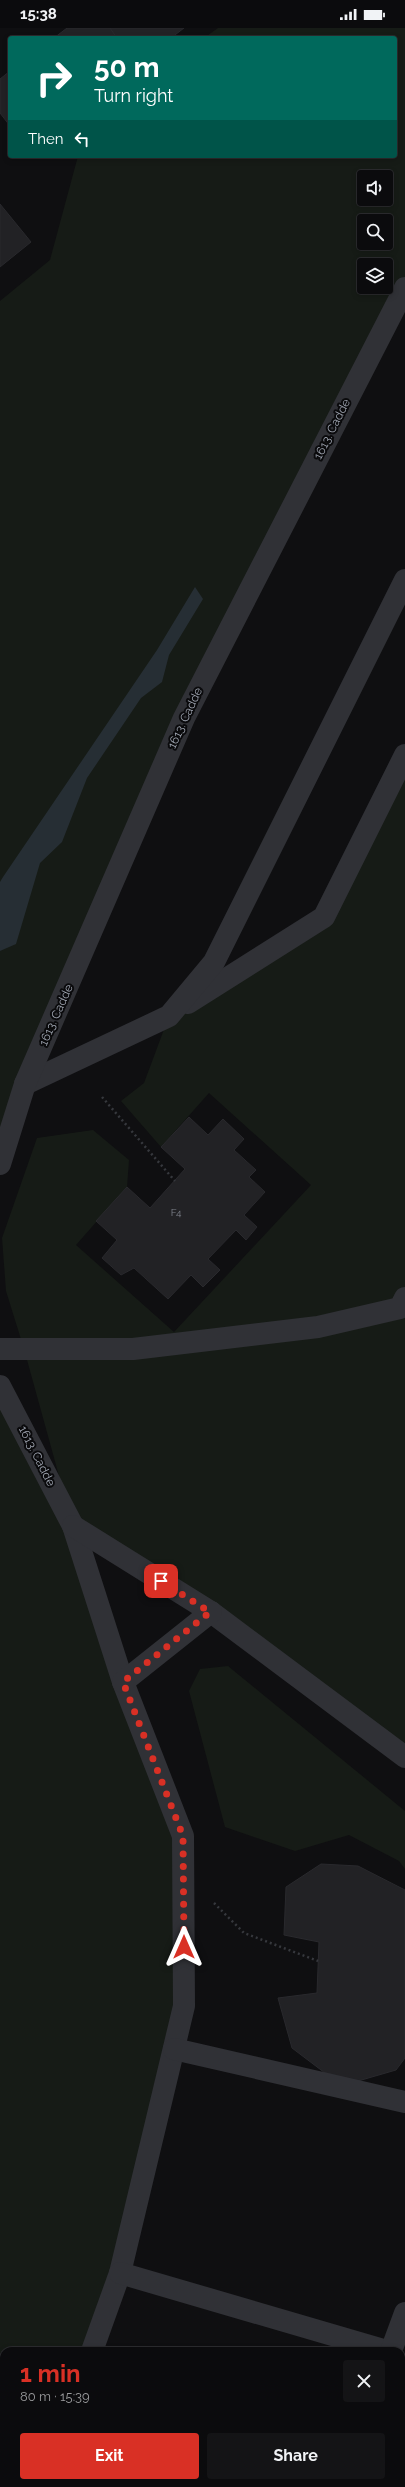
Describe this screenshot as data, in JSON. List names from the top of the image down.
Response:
{
  "streets": {
    "street": ["1613. Cadde"]
  },
  "house_numbers": ["F4"],
  "page": {
    "status": "15:38",
    "turn": ["50 m", "Turn right"],
    "then": "Then",
    "heading": ["1 min", "80 m · 15:39"],
    "buttons": ["Exit", "Share"]
  }
}
